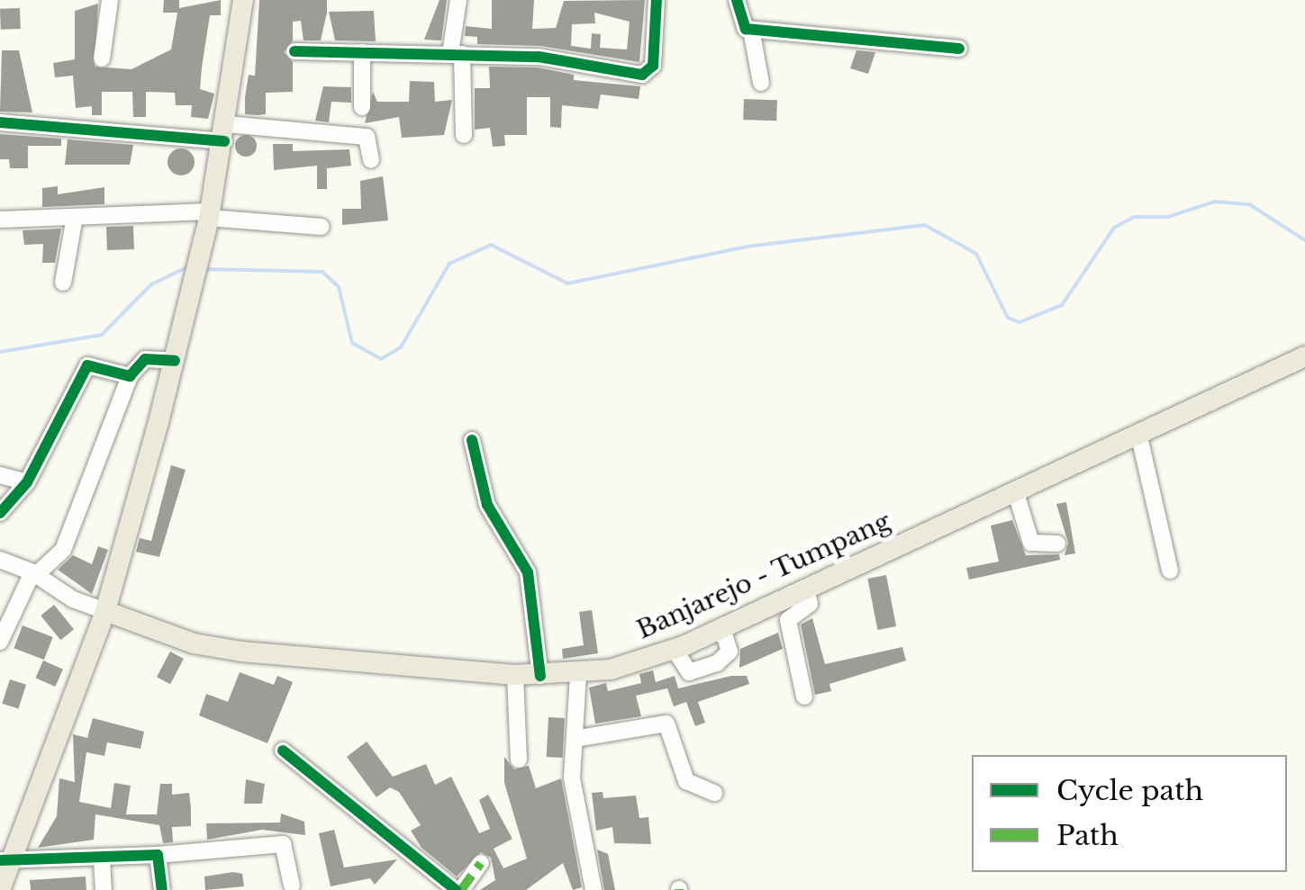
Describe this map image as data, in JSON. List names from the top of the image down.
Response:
{
  "streets": {
    "main road": ["Banjarejo - Tumpang"]
  },
  "legend": ["Cycle path", "Path"]
}
